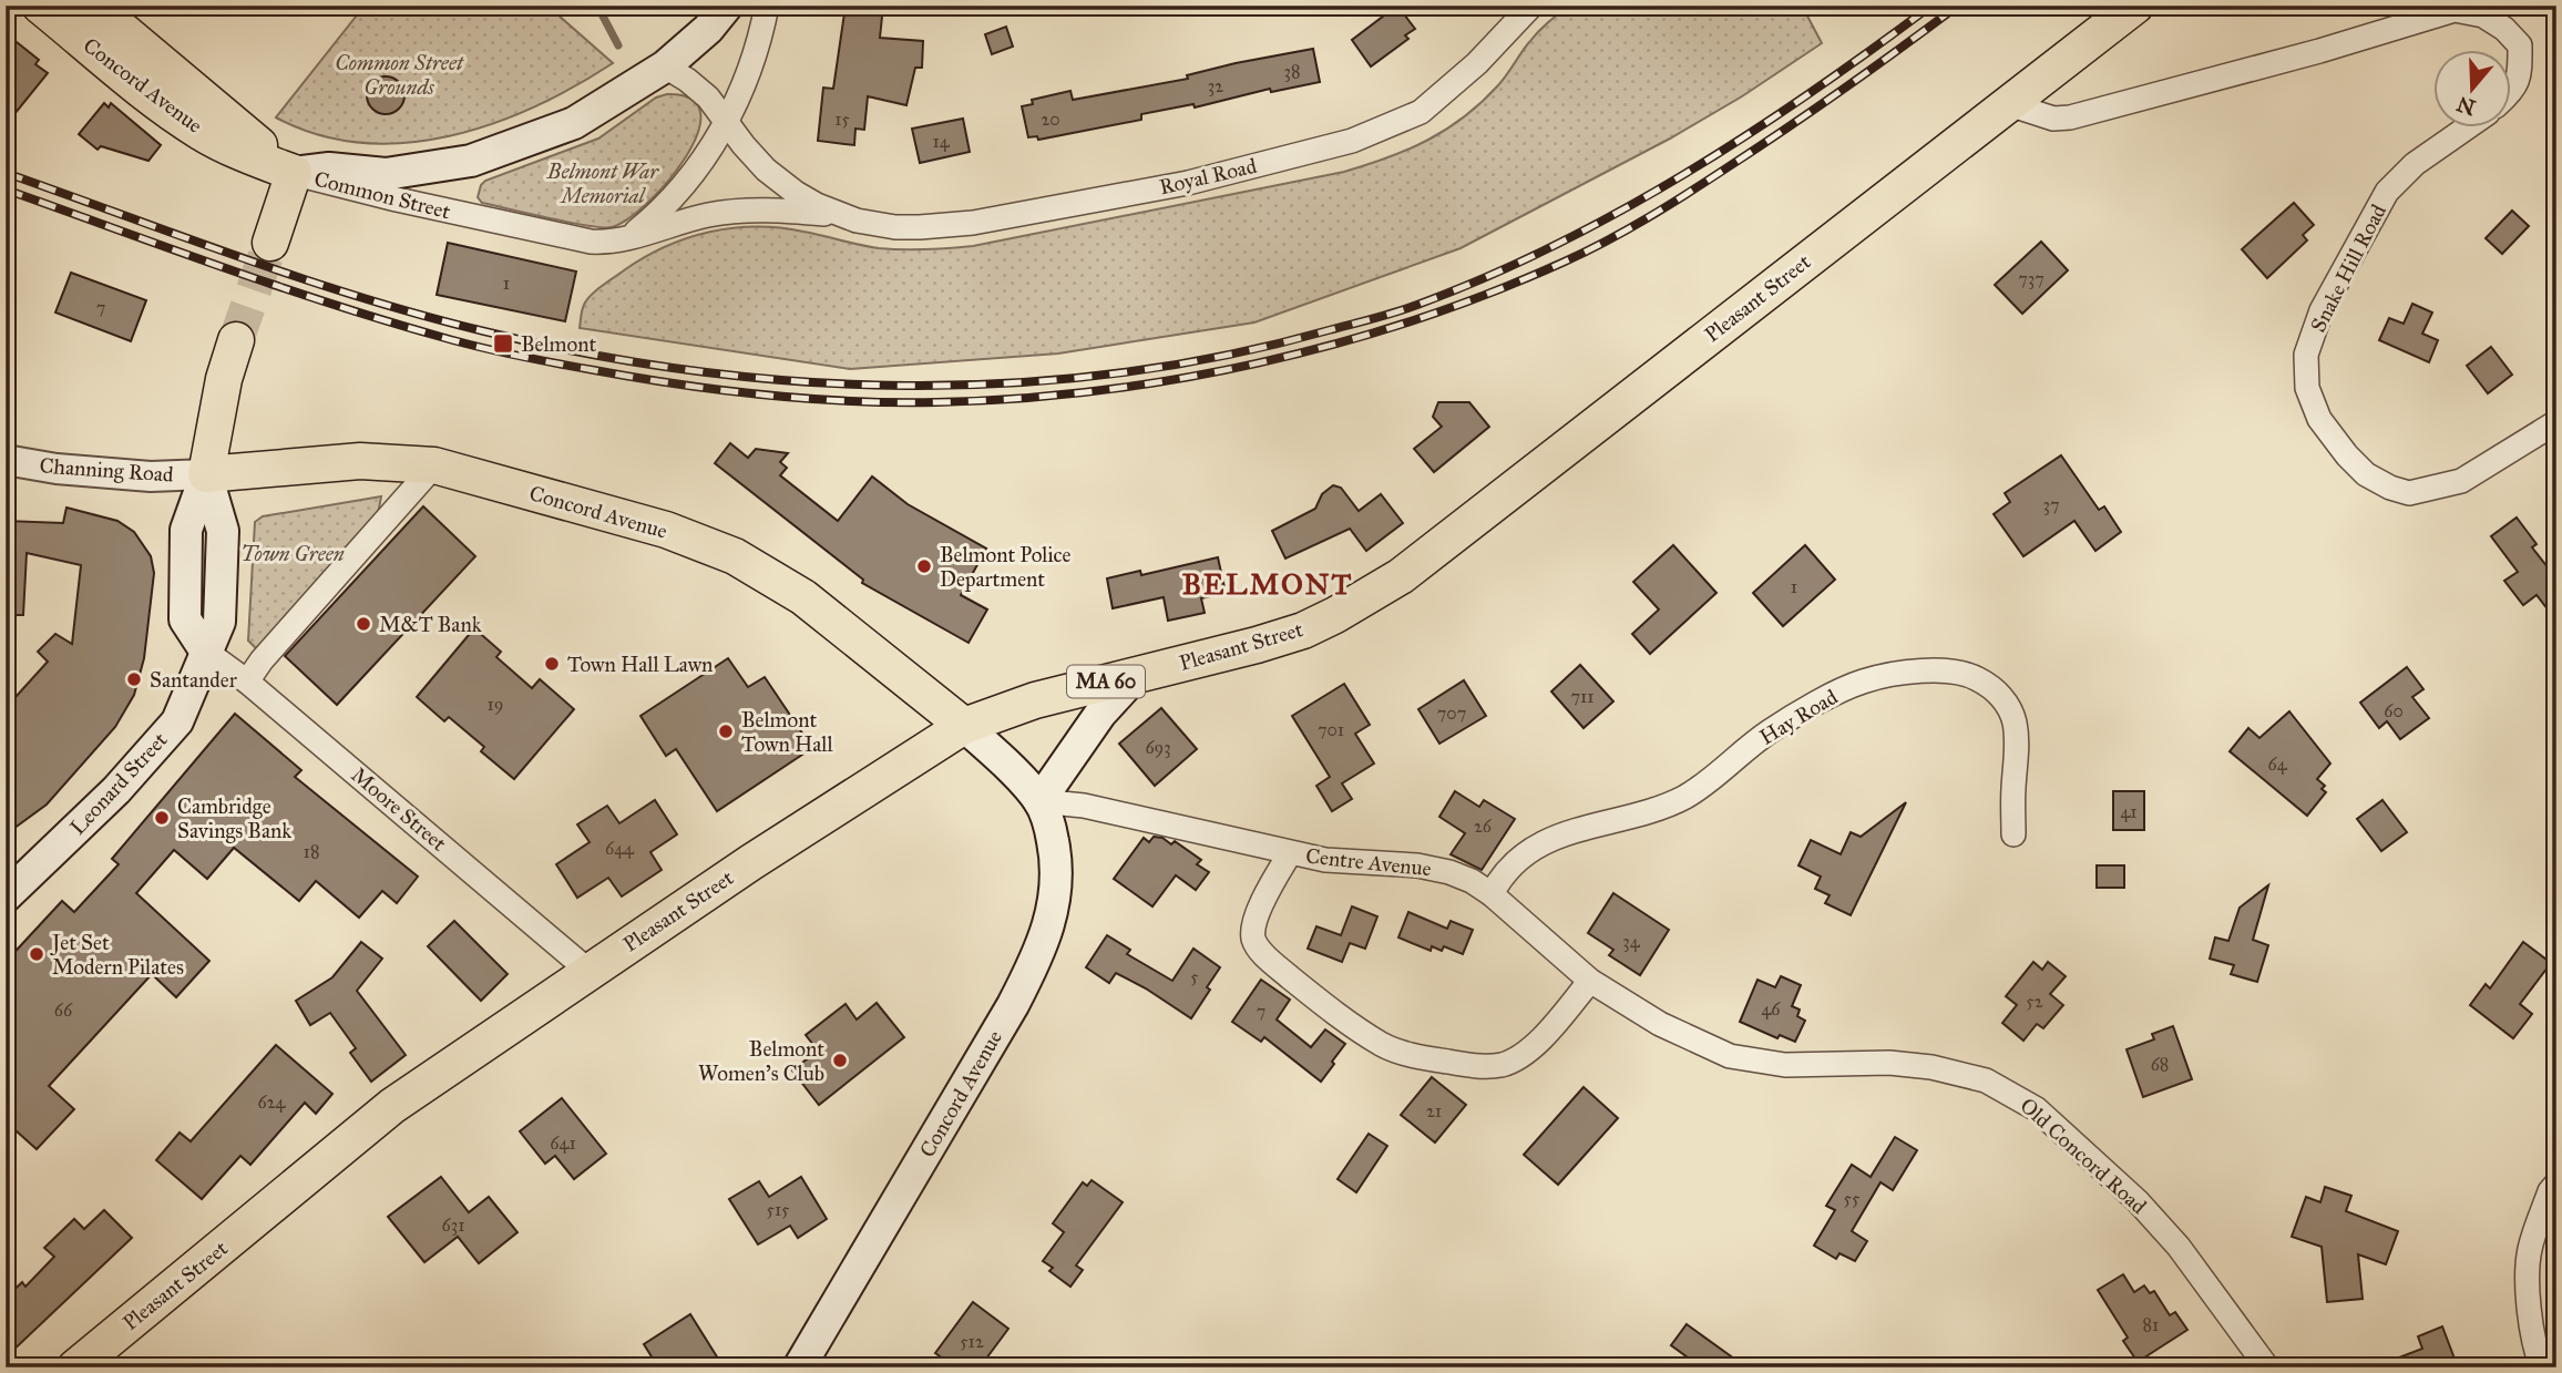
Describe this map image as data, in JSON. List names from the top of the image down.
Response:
{
  "streets": {
    "main road": [
      "Concord Avenue",
      "Common Street",
      "Pleasant Street",
      "MA 60",
      "Leonard Street"
    ],
    "street": [
      "Royal Road",
      "Snake Hill Road",
      "Channing Road",
      "Hay Road",
      "Moore Street",
      "Centre Avenue",
      "Old Concord Road"
    ]
  },
  "crossings": [
    ["Concord Avenue", "Common Street"],
    ["Concord Avenue", "Pleasant Street"],
    ["Concord Avenue", "Channing Road"],
    ["Concord Avenue", "Centre Avenue"],
    ["Royal Road", "Common Street"],
    ["Pleasant Street", "Moore Street"],
    ["Hay Road", "Centre Avenue"],
    ["Leonard Street", "Moore Street"],
    ["Centre Avenue", "Old Concord Road"]
  ],
  "districts": ["BELMONT"],
  "parks": ["Common Street Grounds", "Belmont War Memorial", "Town Green"],
  "places": {
    "transit": ["Belmont"],
    "other": [
      "Belmont Police Department",
      "M&T Bank",
      "Town Hall Lawn",
      "Santander",
      "Belmont Town Hall",
      "Cambridge Savings Bank",
      "Jet Set Modern Pilates",
      "Belmont Women's Club"
    ]
  },
  "house_numbers": [
    "38",
    "32",
    "15",
    "20",
    "14",
    "737",
    "1",
    "7",
    "37",
    "1",
    "711",
    "19",
    "60",
    "707",
    "701",
    "693",
    "64",
    "41",
    "26",
    "644",
    "18",
    "34",
    "5",
    "52",
    "46",
    "66",
    "7",
    "68",
    "624",
    "21",
    "641",
    "55",
    "515",
    "631",
    "81",
    "512"
  ],
  "north": "bottom"
}
